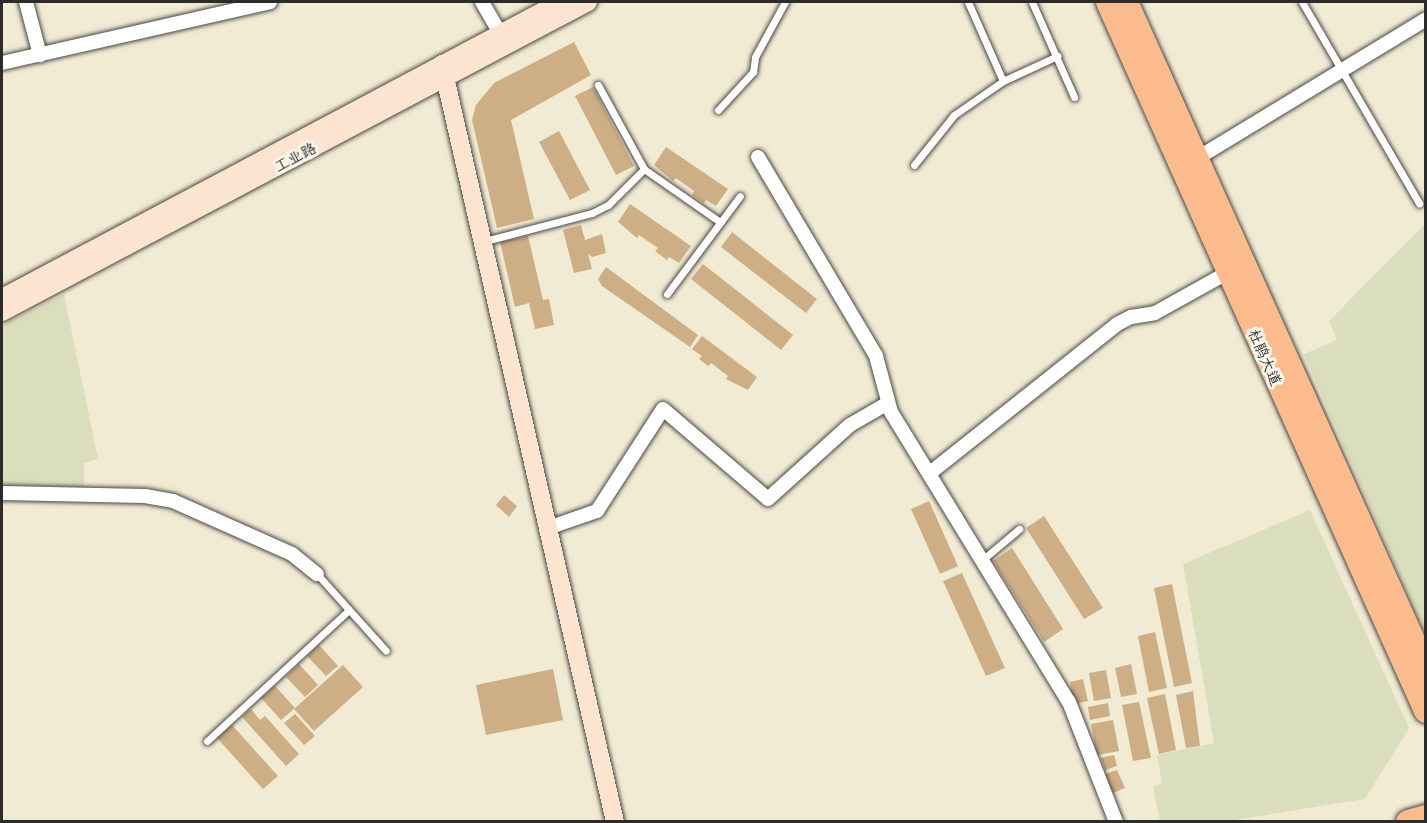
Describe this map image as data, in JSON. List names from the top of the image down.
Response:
{
  "streets": {
    "highway": ["杜鹃大道"],
    "main road": ["工业路"]
  }
}
